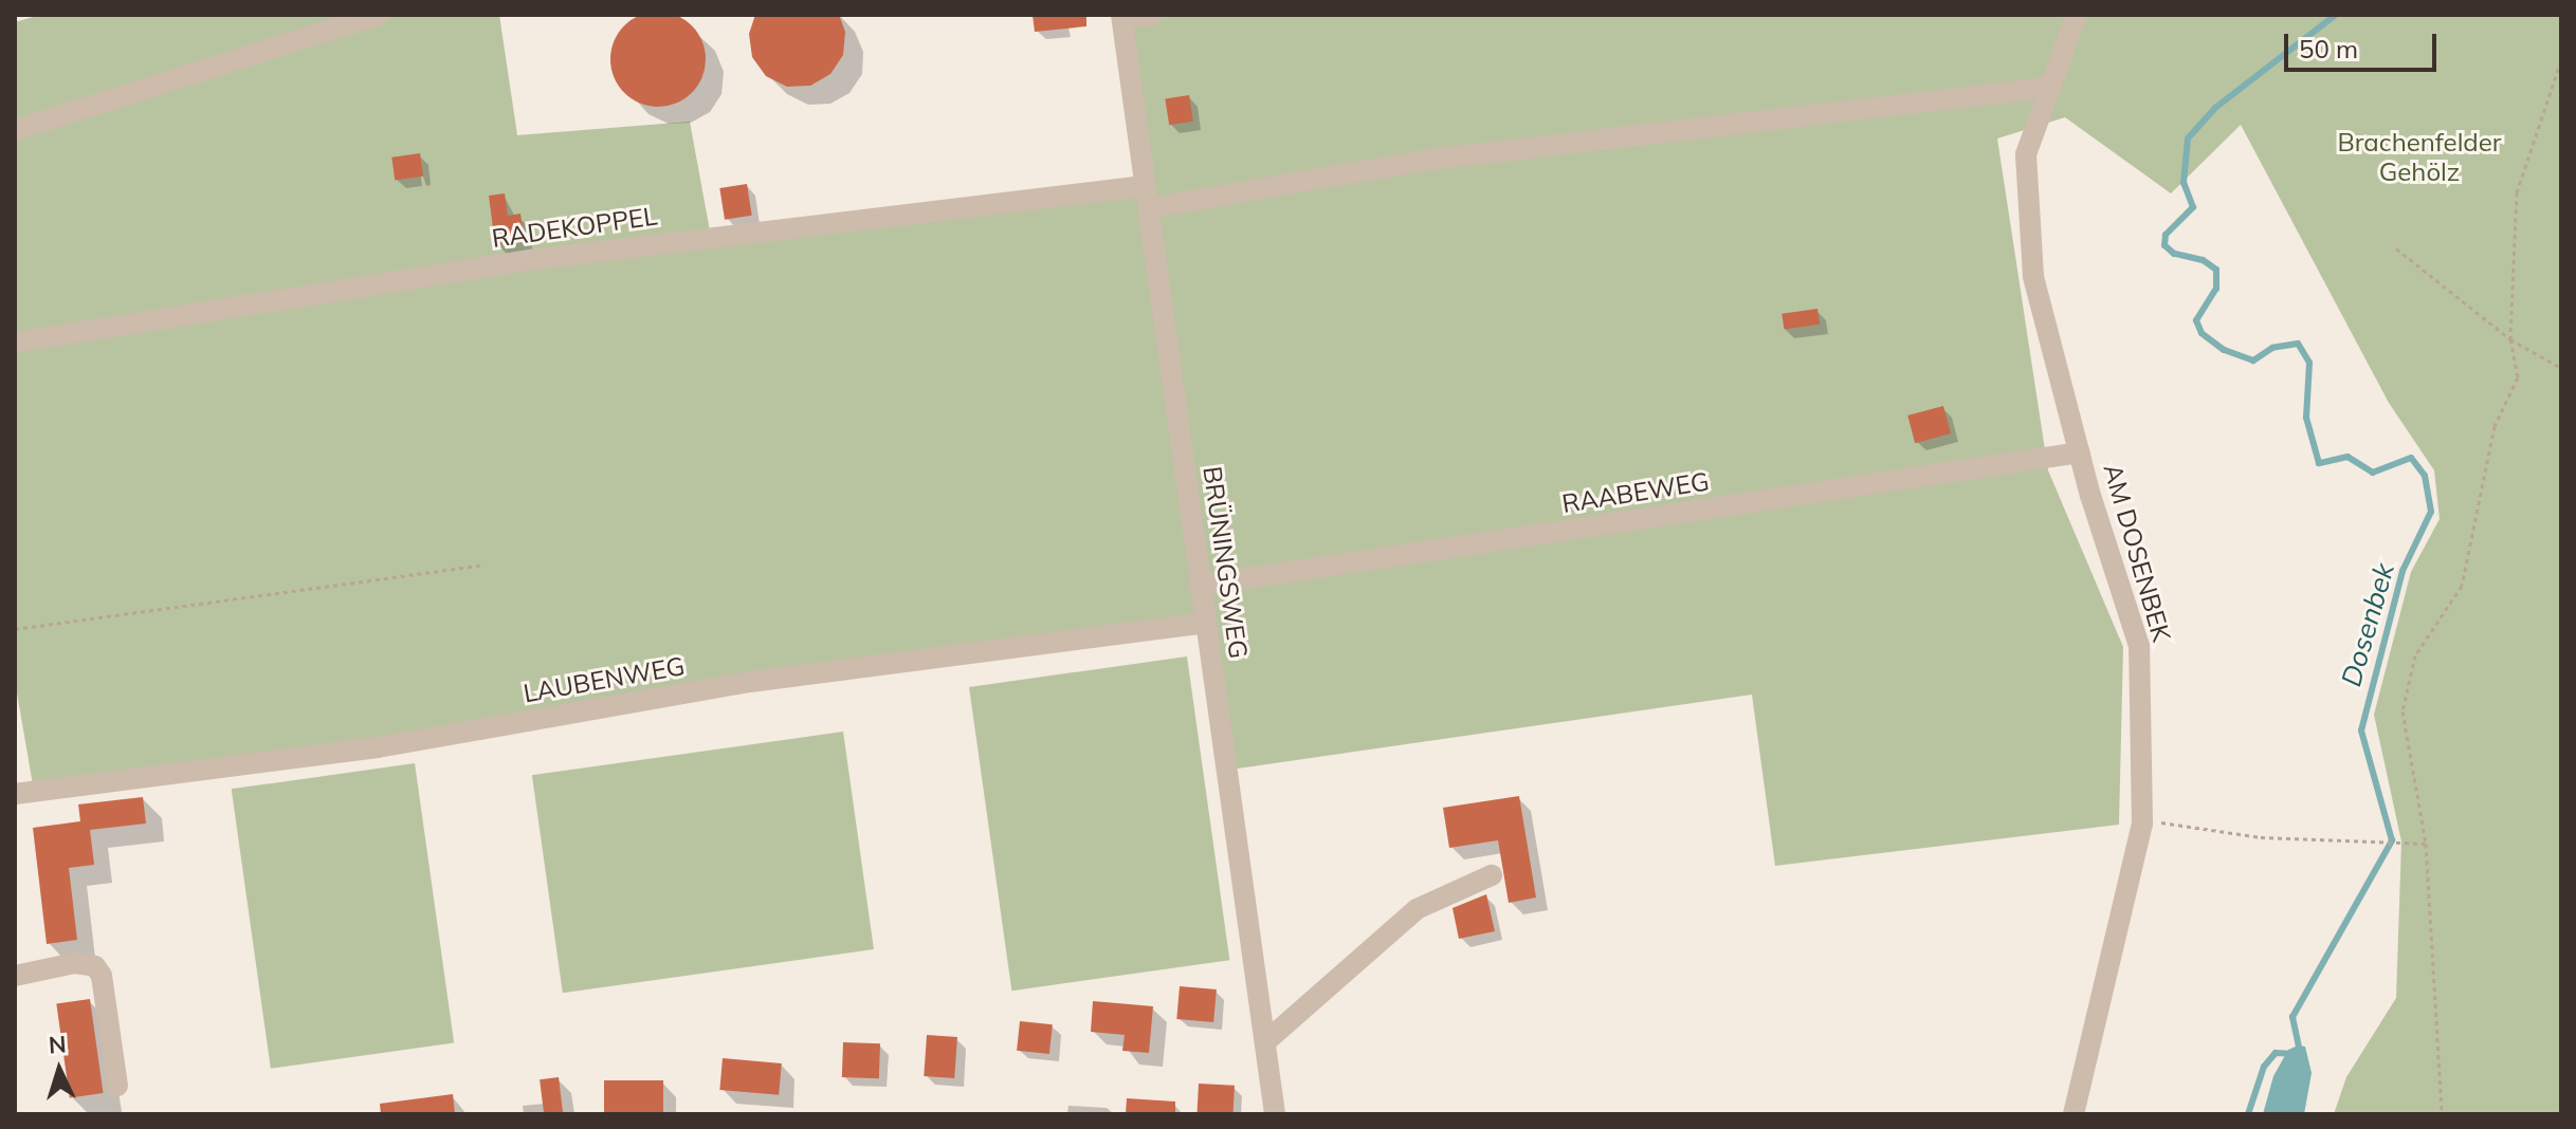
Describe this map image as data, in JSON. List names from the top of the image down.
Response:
{
  "streets": {
    "street": [
      "RADEKOPPEL",
      "RAABEWEG",
      "AM DOSENBEK",
      "BRÜNINGSWEG",
      "LAUBENWEG"
    ]
  },
  "crossings": [
    ["RADEKOPPEL", "BRÜNINGSWEG"],
    ["RAABEWEG", "AM DOSENBEK"],
    ["RAABEWEG", "BRÜNINGSWEG"],
    ["BRÜNINGSWEG", "LAUBENWEG"]
  ],
  "water": ["Dosenbek"],
  "parks": ["Brachenfelder Gehölz"],
  "scale_bar": "50 m",
  "north": "top"
}
